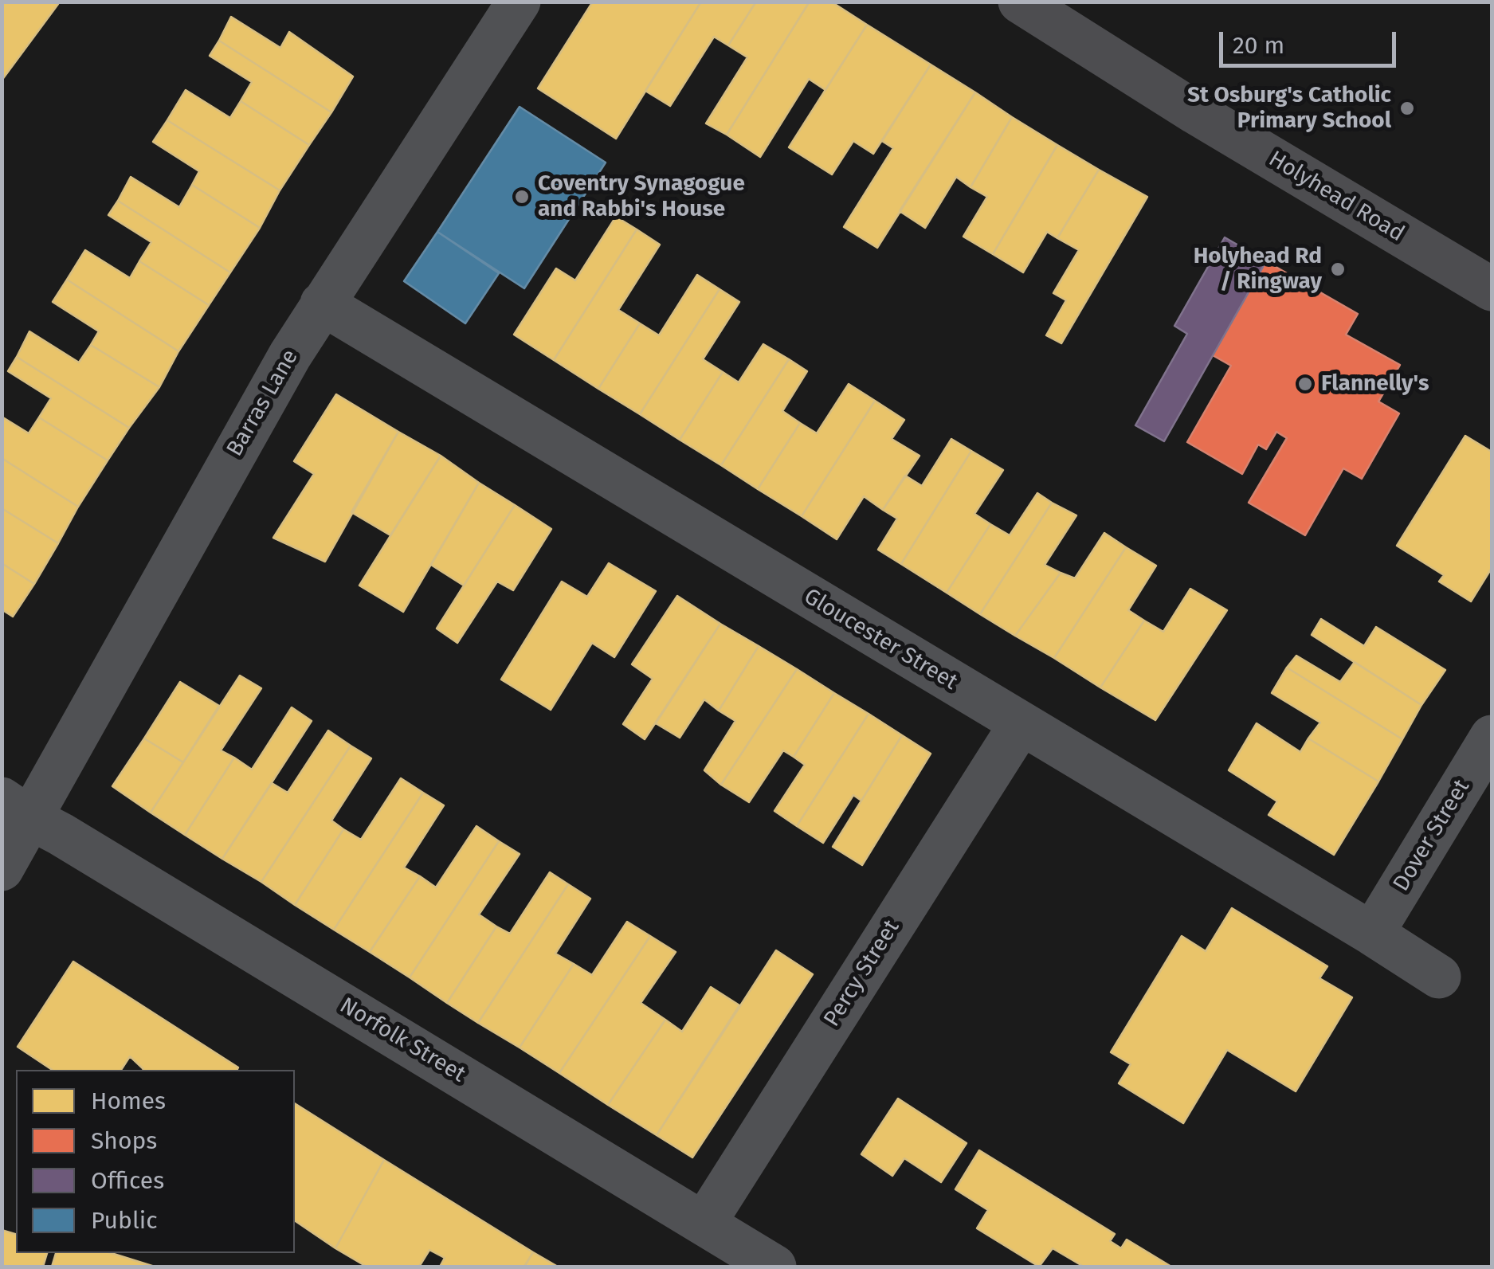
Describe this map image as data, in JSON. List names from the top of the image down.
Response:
{
  "streets": {
    "highway": ["Holyhead Road"],
    "street": [
      "Barras Lane",
      "Gloucester Street",
      "Dover Street",
      "Percy Street",
      "Norfolk Street"
    ]
  },
  "crossings": [
    ["Barras Lane", "Gloucester Street"],
    ["Barras Lane", "Norfolk Street"],
    ["Gloucester Street", "Dover Street"],
    ["Gloucester Street", "Percy Street"],
    ["Percy Street", "Norfolk Street"]
  ],
  "places": [
    "St Osburg's Catholic Primary School",
    "Coventry Synagogue and Rabbi's House",
    "Holyhead Rd / Ringway",
    "Flannelly's"
  ],
  "legend": [
    "Homes",
    "Shops",
    "Offices",
    "Public"
  ],
  "scale_bar": "20 m"
}
